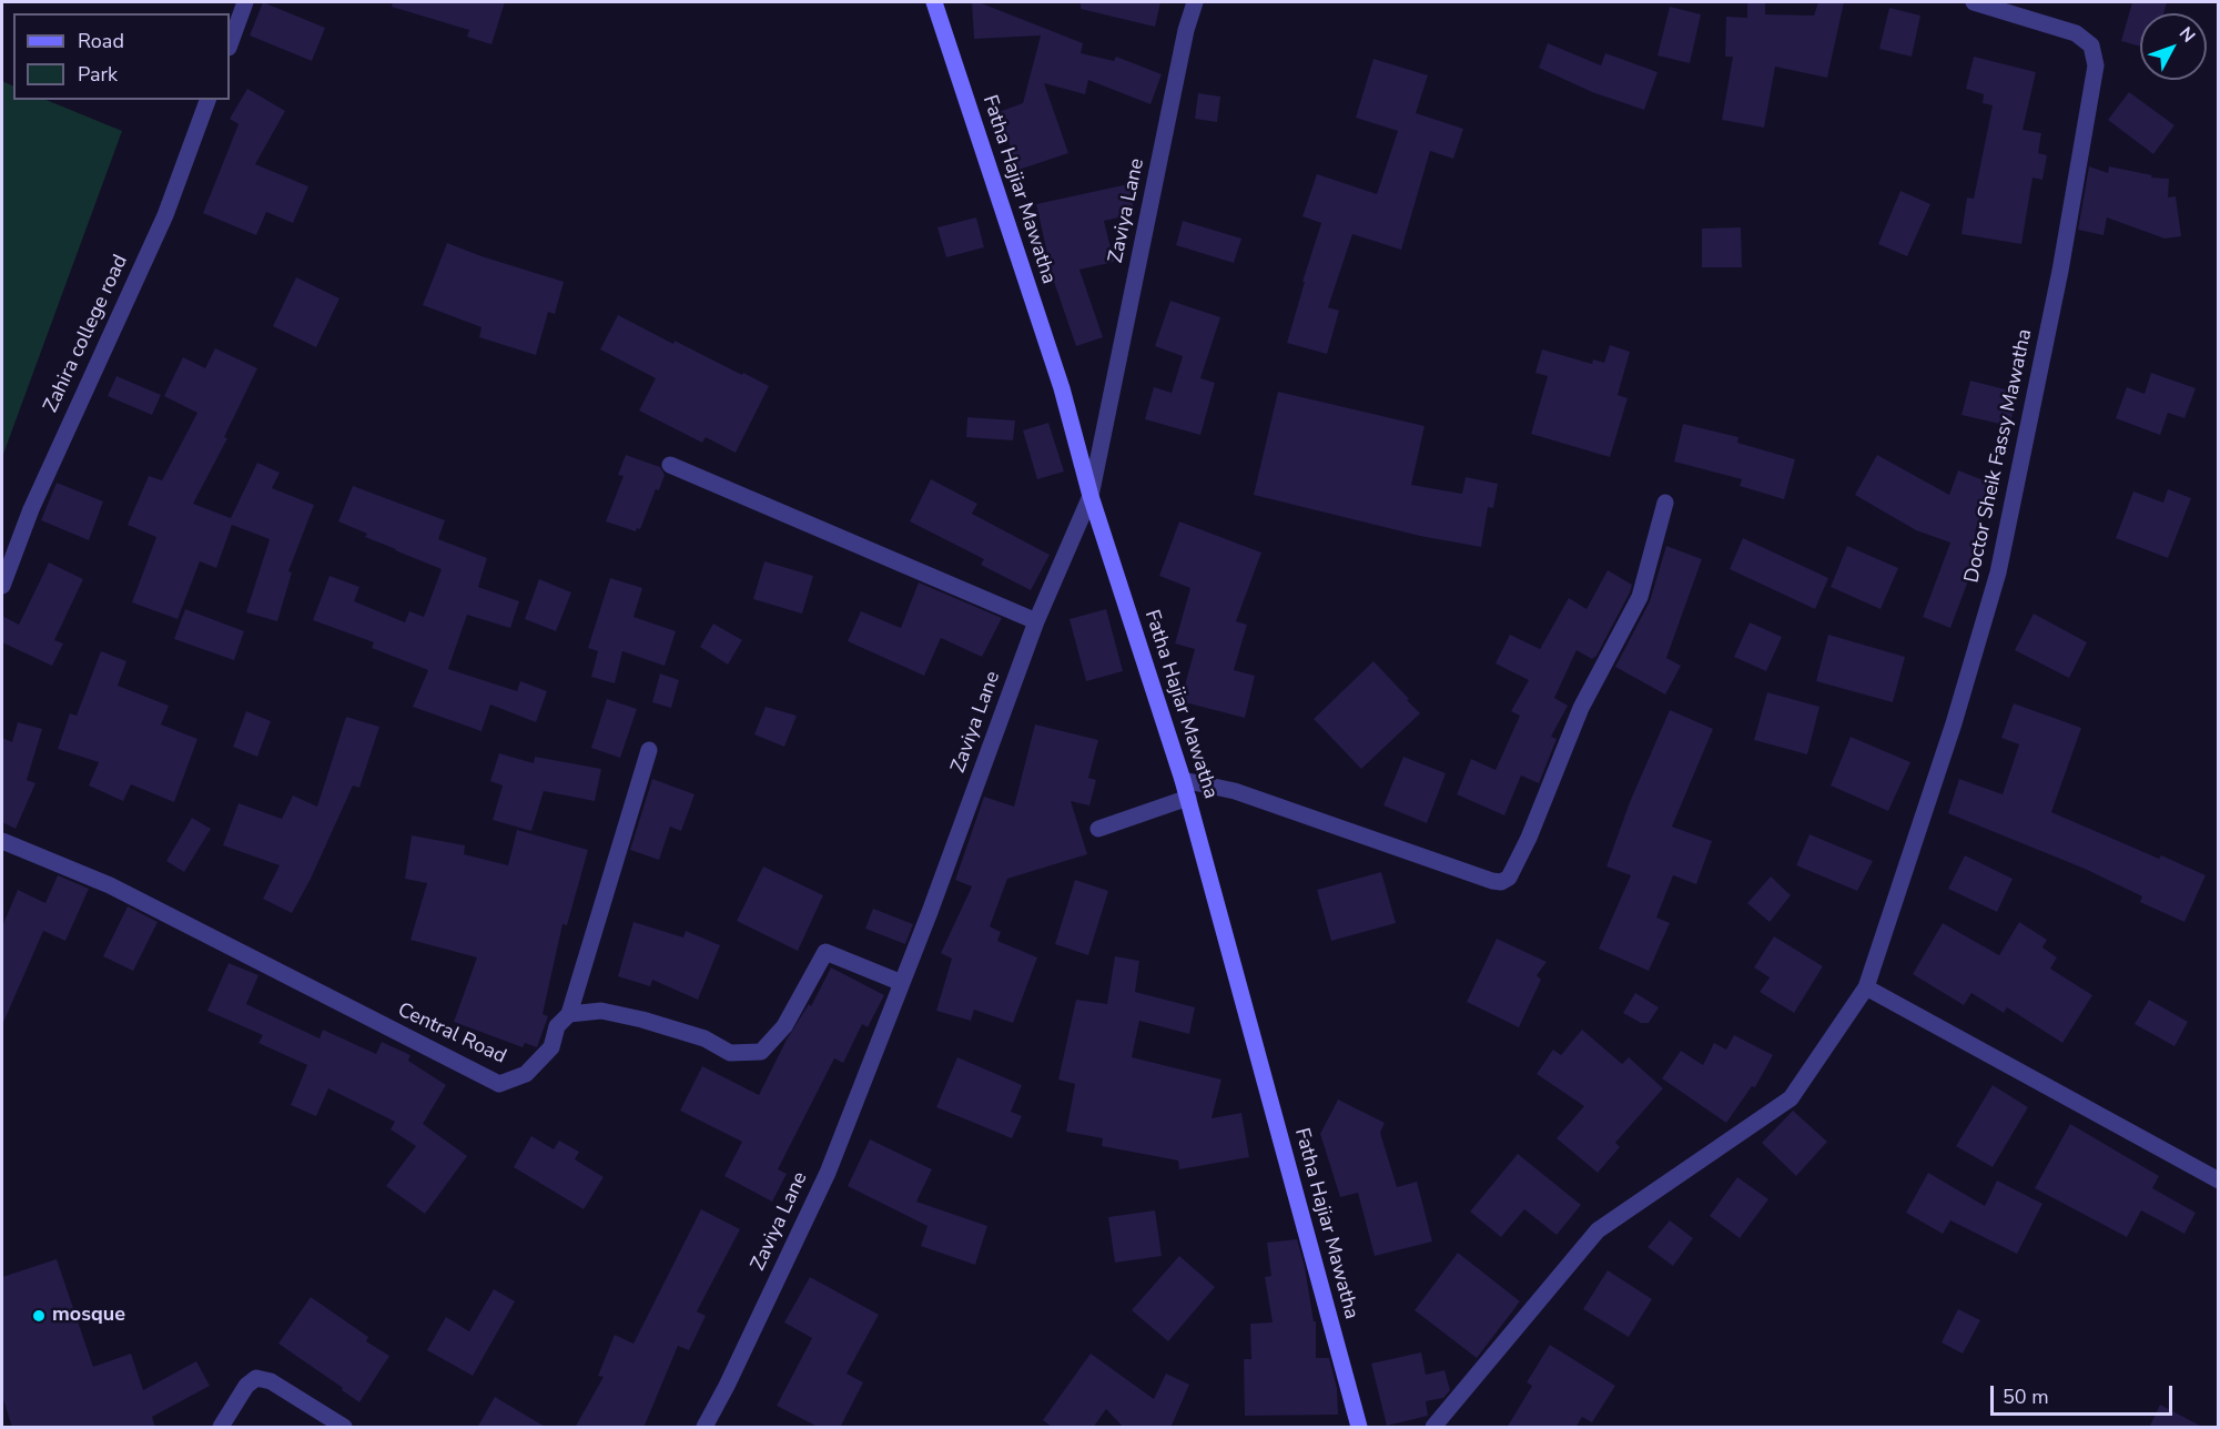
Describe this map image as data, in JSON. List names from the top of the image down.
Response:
{
  "streets": {
    "street": [
      "Fatha Hajiar Mawatha",
      "Zaviya Lane",
      "Zahira college road",
      "Doctor Sheik Fassy Mawatha",
      "Central Road"
    ]
  },
  "crossings": [
    ["Fatha Hajiar Mawatha", "Zaviya Lane"]
  ],
  "places": ["mosque"],
  "legend": ["Road", "Park"],
  "scale_bar": "50 m",
  "north": "top right"
}
